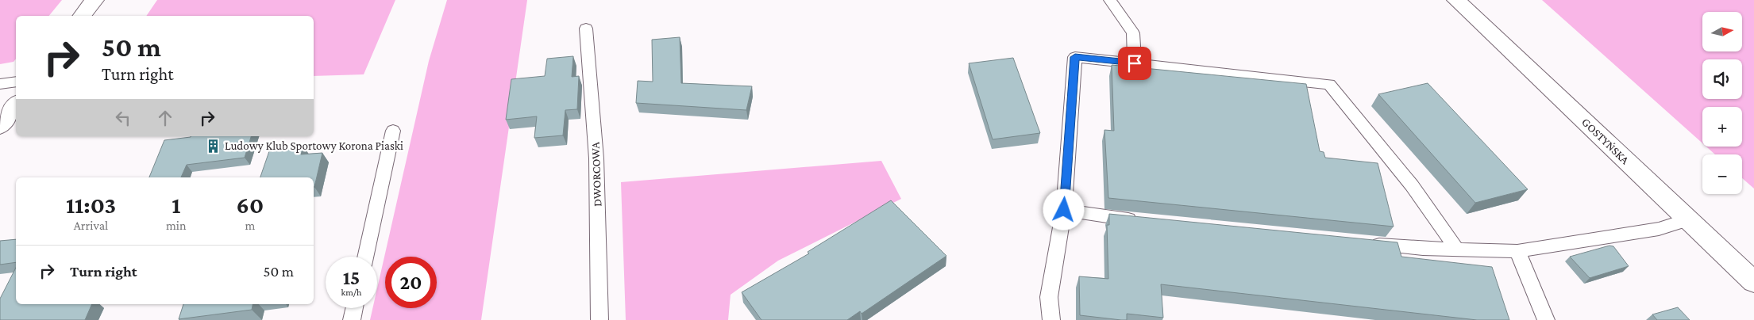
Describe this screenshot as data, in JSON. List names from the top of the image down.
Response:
{
  "streets": {
    "street": ["GOSTYŃSKA"],
    "lane": ["DWORCOWA"]
  },
  "places": {
    "building": ["Ludowy Klub Sportowy Korona Piaski"]
  },
  "north": "right",
  "page": {
    "map_buttons": ["+", "−"],
    "turn": ["50 m", "Turn right"],
    "eta": [
      "11:03",
      "Arrival",
      "1",
      "min",
      "60",
      "m"
    ],
    "list": [
      {
        "name": "Turn right",
        "value": "50 m"
      }
    ],
    "speed": "15 km/h",
    "limit": "20"
  }
}
